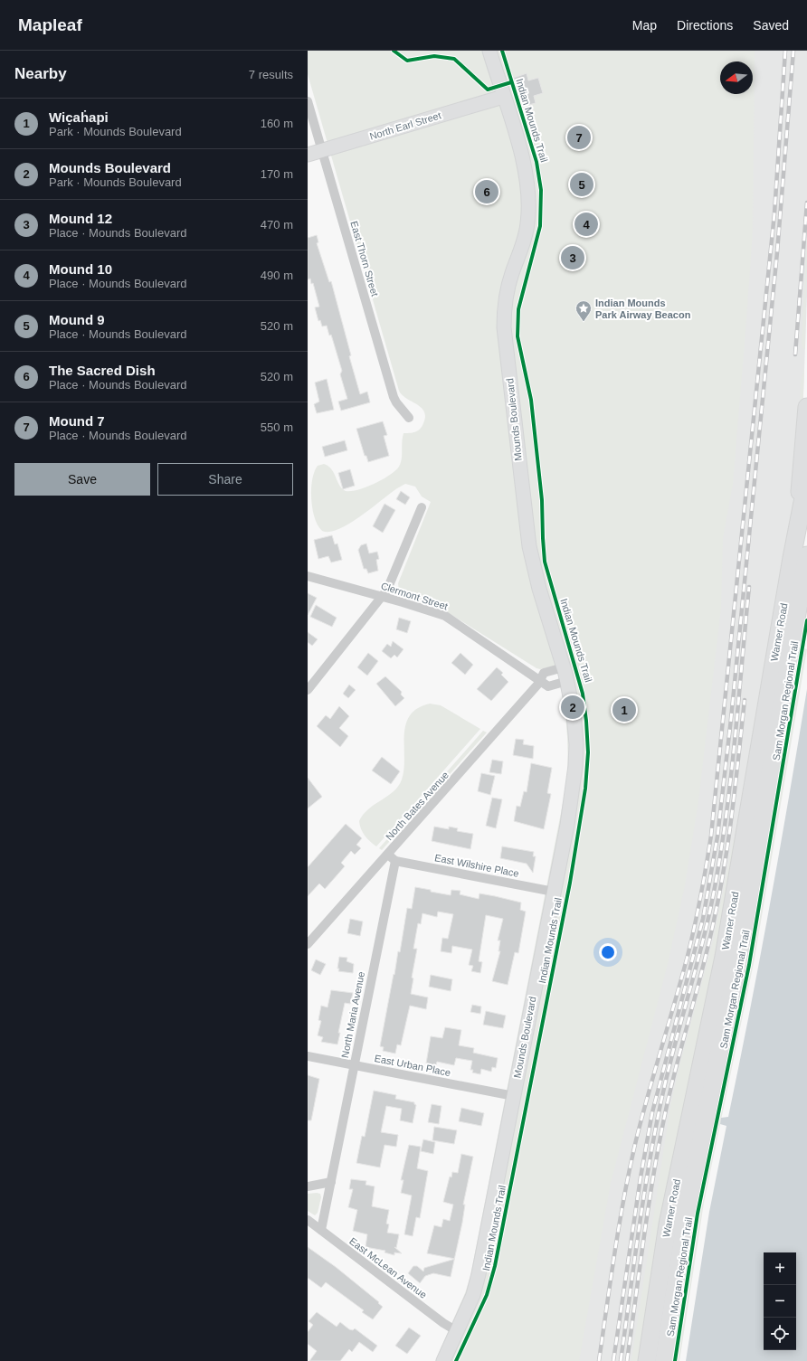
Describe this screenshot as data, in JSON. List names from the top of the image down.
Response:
{
  "streets": {
    "highway": ["Warner Road"],
    "street": [
      "North Earl Street",
      "East Thorn Street",
      "Mounds Boulevard",
      "Clermont Street",
      "North Bates Avenue",
      "East Wilshire Place",
      "North Maria Avenue",
      "East Urban Place",
      "East McLean Avenue"
    ],
    "cycle path": ["Indian Mounds Trail", "Sam Morgan Regional Trail"]
  },
  "crossings": [
    ["North Earl Street", "East Thorn Street"],
    ["North Earl Street", "Mounds Boulevard"],
    ["Mounds Boulevard", "Clermont Street"],
    ["Mounds Boulevard", "East Wilshire Place"],
    ["Mounds Boulevard", "East Urban Place"],
    ["Mounds Boulevard", "East McLean Avenue"],
    ["Clermont Street", "North Bates Avenue"],
    ["East Wilshire Place", "North Maria Avenue"],
    ["North Maria Avenue", "East Urban Place"],
    ["North Maria Avenue", "East McLean Avenue"]
  ],
  "places": {
    "place": ["Indian Mounds Park Airway Beacon"]
  },
  "north": "left",
  "page": {
    "header": "Mapleaf",
    "nav": ["Map", "Directions", "Saved"],
    "heading": ["Nearby", "7 results"],
    "list": [
      {
        "mark": "1",
        "name": "Wic̣aḣapi",
        "note": "Park · Mounds Boulevard",
        "value": "160 m"
      },
      {
        "mark": "2",
        "name": "Mounds Boulevard",
        "note": "Park · Mounds Boulevard",
        "value": "170 m"
      },
      {
        "mark": "3",
        "name": "Mound 12",
        "note": "Place · Mounds Boulevard",
        "value": "470 m"
      },
      {
        "mark": "4",
        "name": "Mound 10",
        "note": "Place · Mounds Boulevard",
        "value": "490 m"
      },
      {
        "mark": "5",
        "name": "Mound 9",
        "note": "Place · Mounds Boulevard",
        "value": "520 m"
      },
      {
        "mark": "6",
        "name": "The Sacred Dish",
        "note": "Place · Mounds Boulevard",
        "value": "520 m"
      },
      {
        "mark": "7",
        "name": "Mound 7",
        "note": "Place · Mounds Boulevard",
        "value": "550 m"
      }
    ],
    "pins": [
      "7",
      "5",
      "6",
      "4",
      "3",
      "2",
      "1"
    ],
    "buttons": ["Save", "Share"],
    "map_buttons": ["+", "−"]
  }
}
